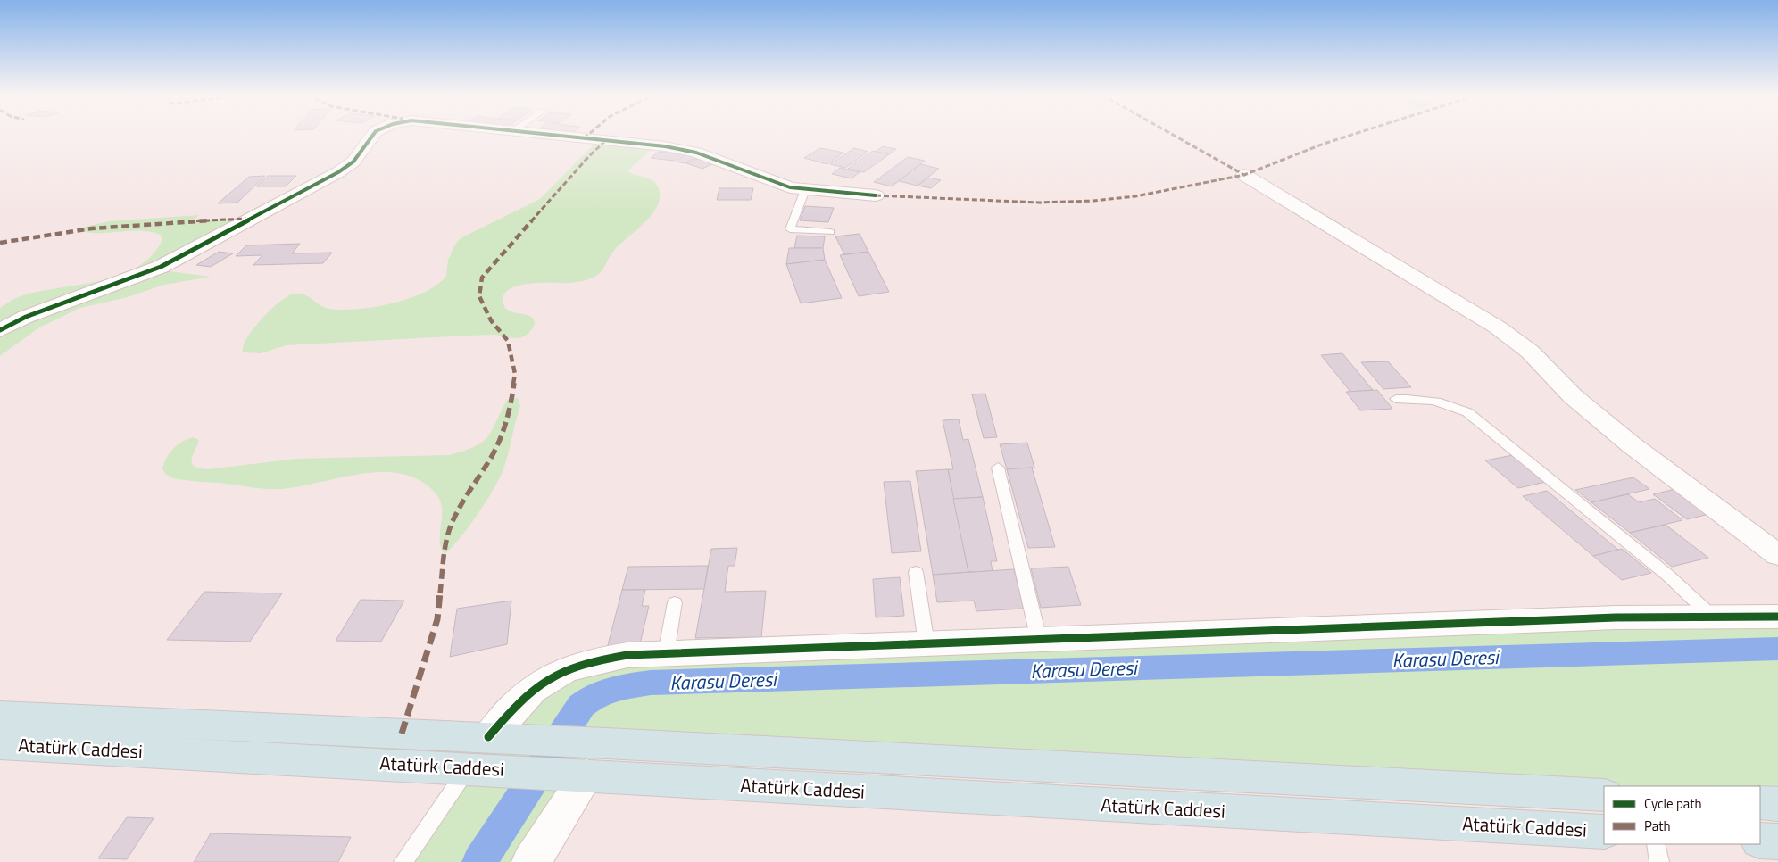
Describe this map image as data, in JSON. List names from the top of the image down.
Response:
{
  "streets": {
    "highway": ["Atatürk Caddesi"]
  },
  "water": ["Karasu Deresi"],
  "legend": ["Cycle path", "Path"]
}
